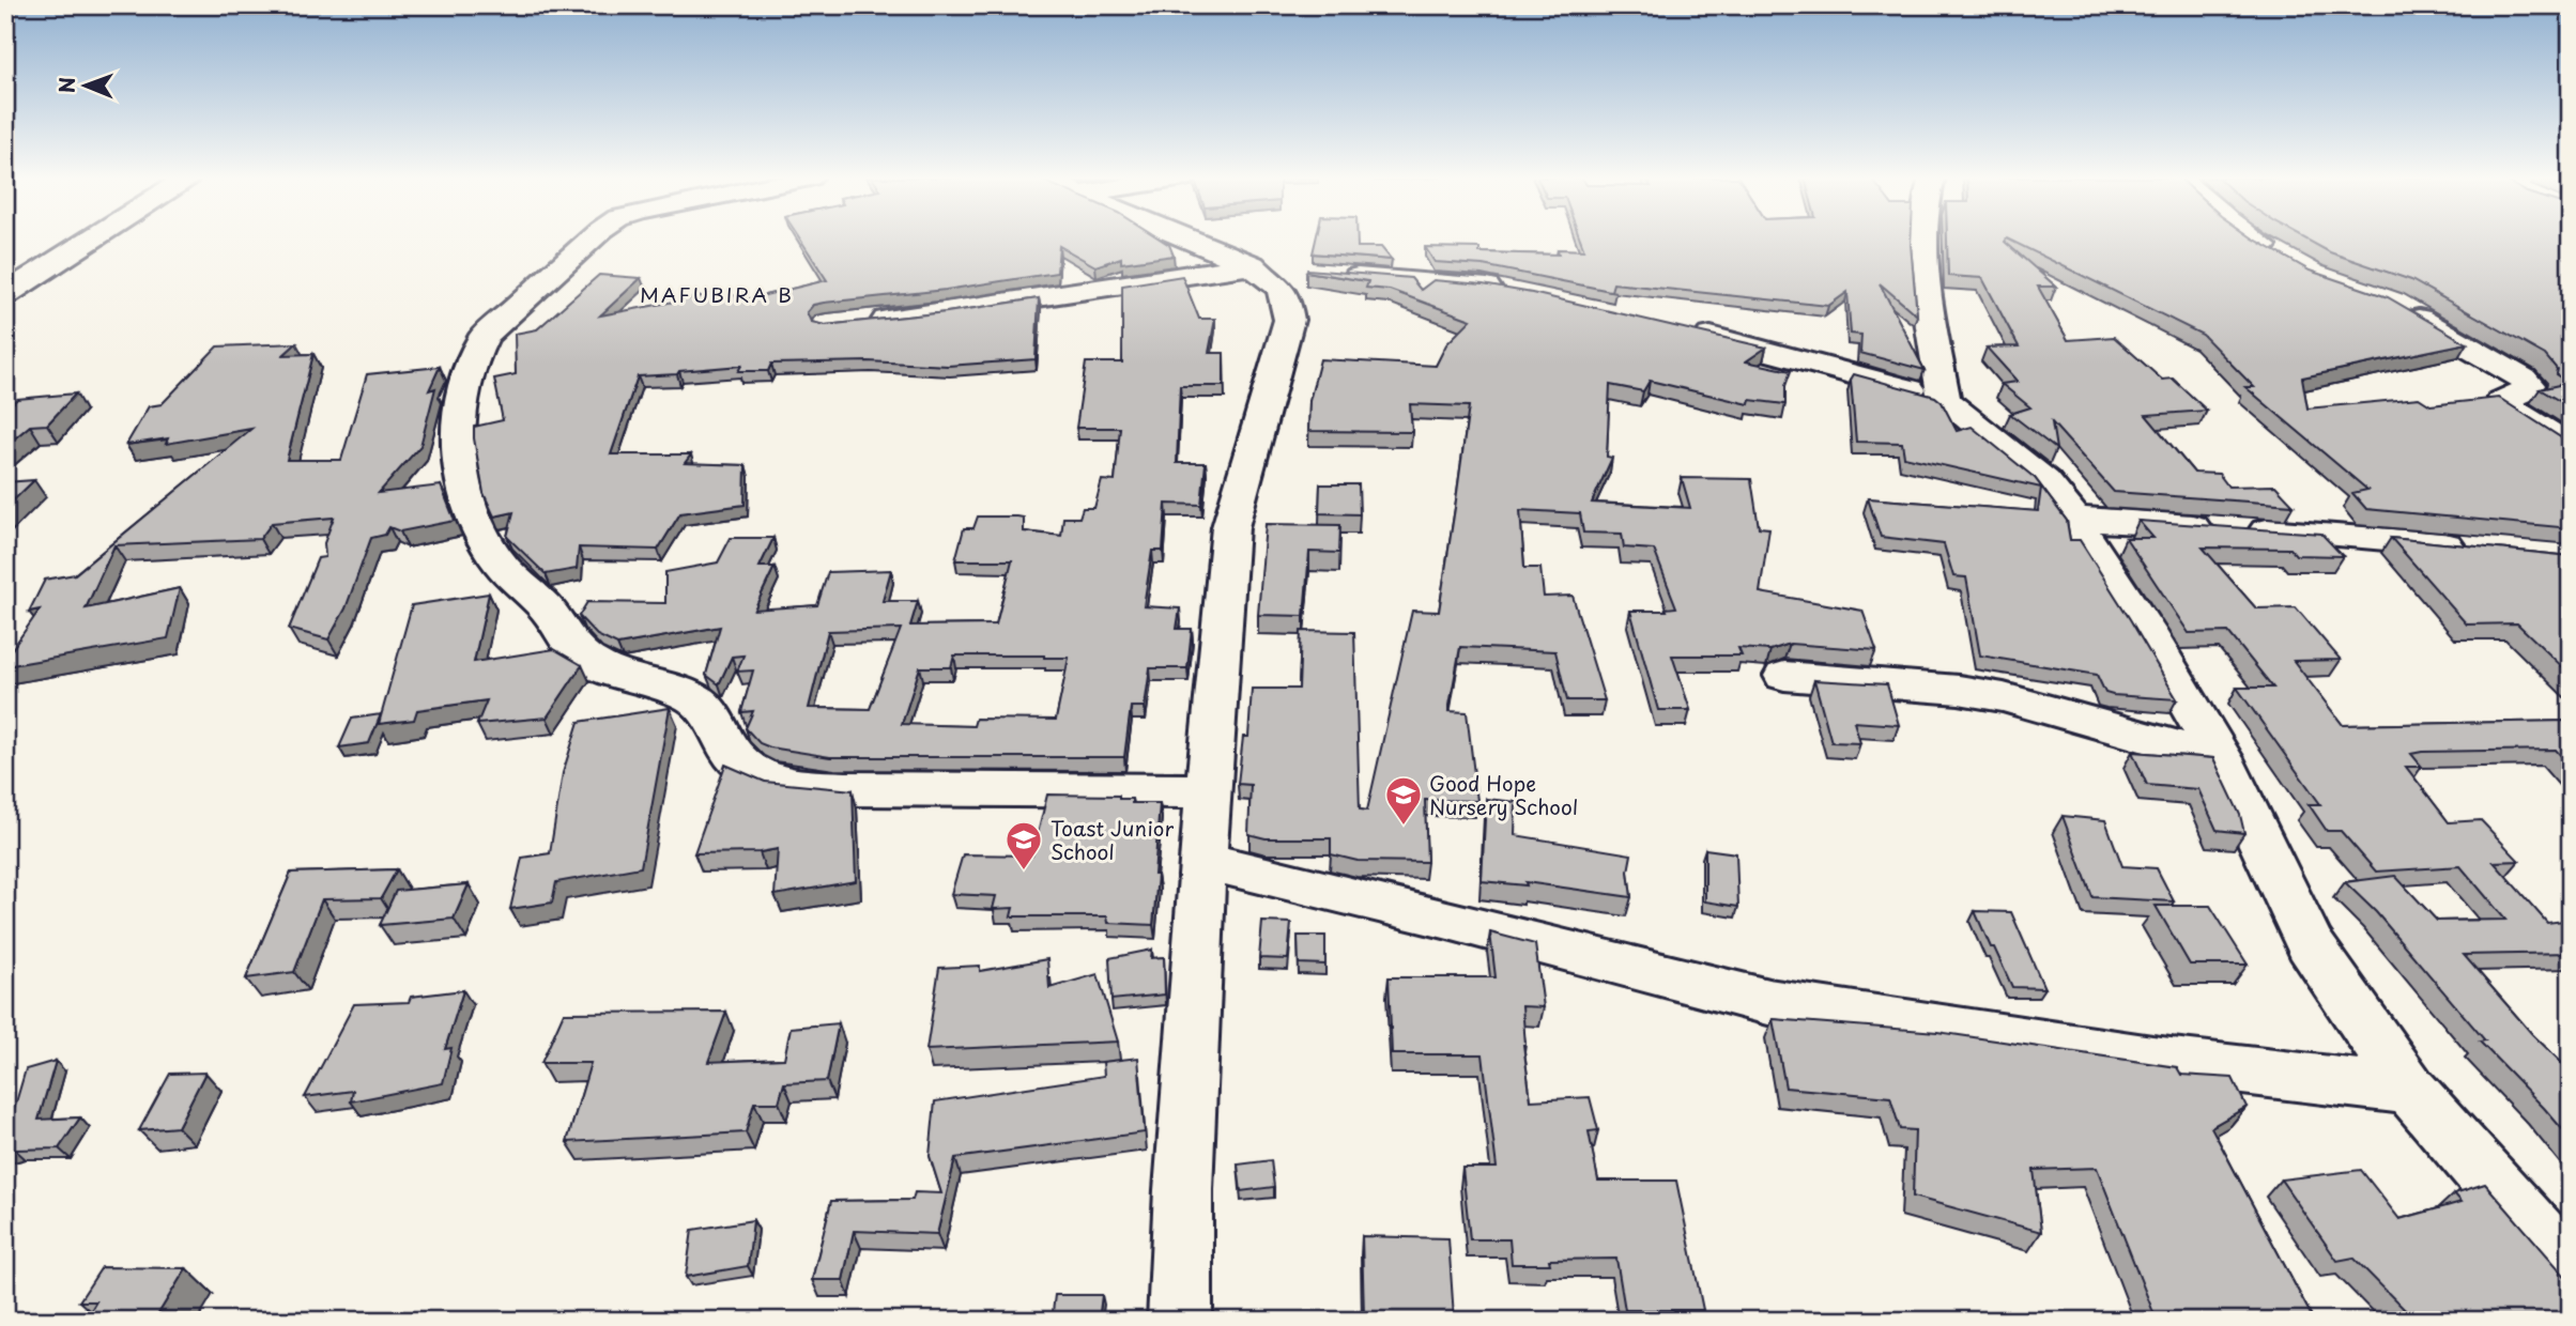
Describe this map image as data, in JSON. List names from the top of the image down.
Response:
{
  "districts": ["MAFUBIRA B"],
  "places": {
    "school or university": ["Good Hope Nursery School", "Toast Junior School"]
  },
  "north": "left"
}
